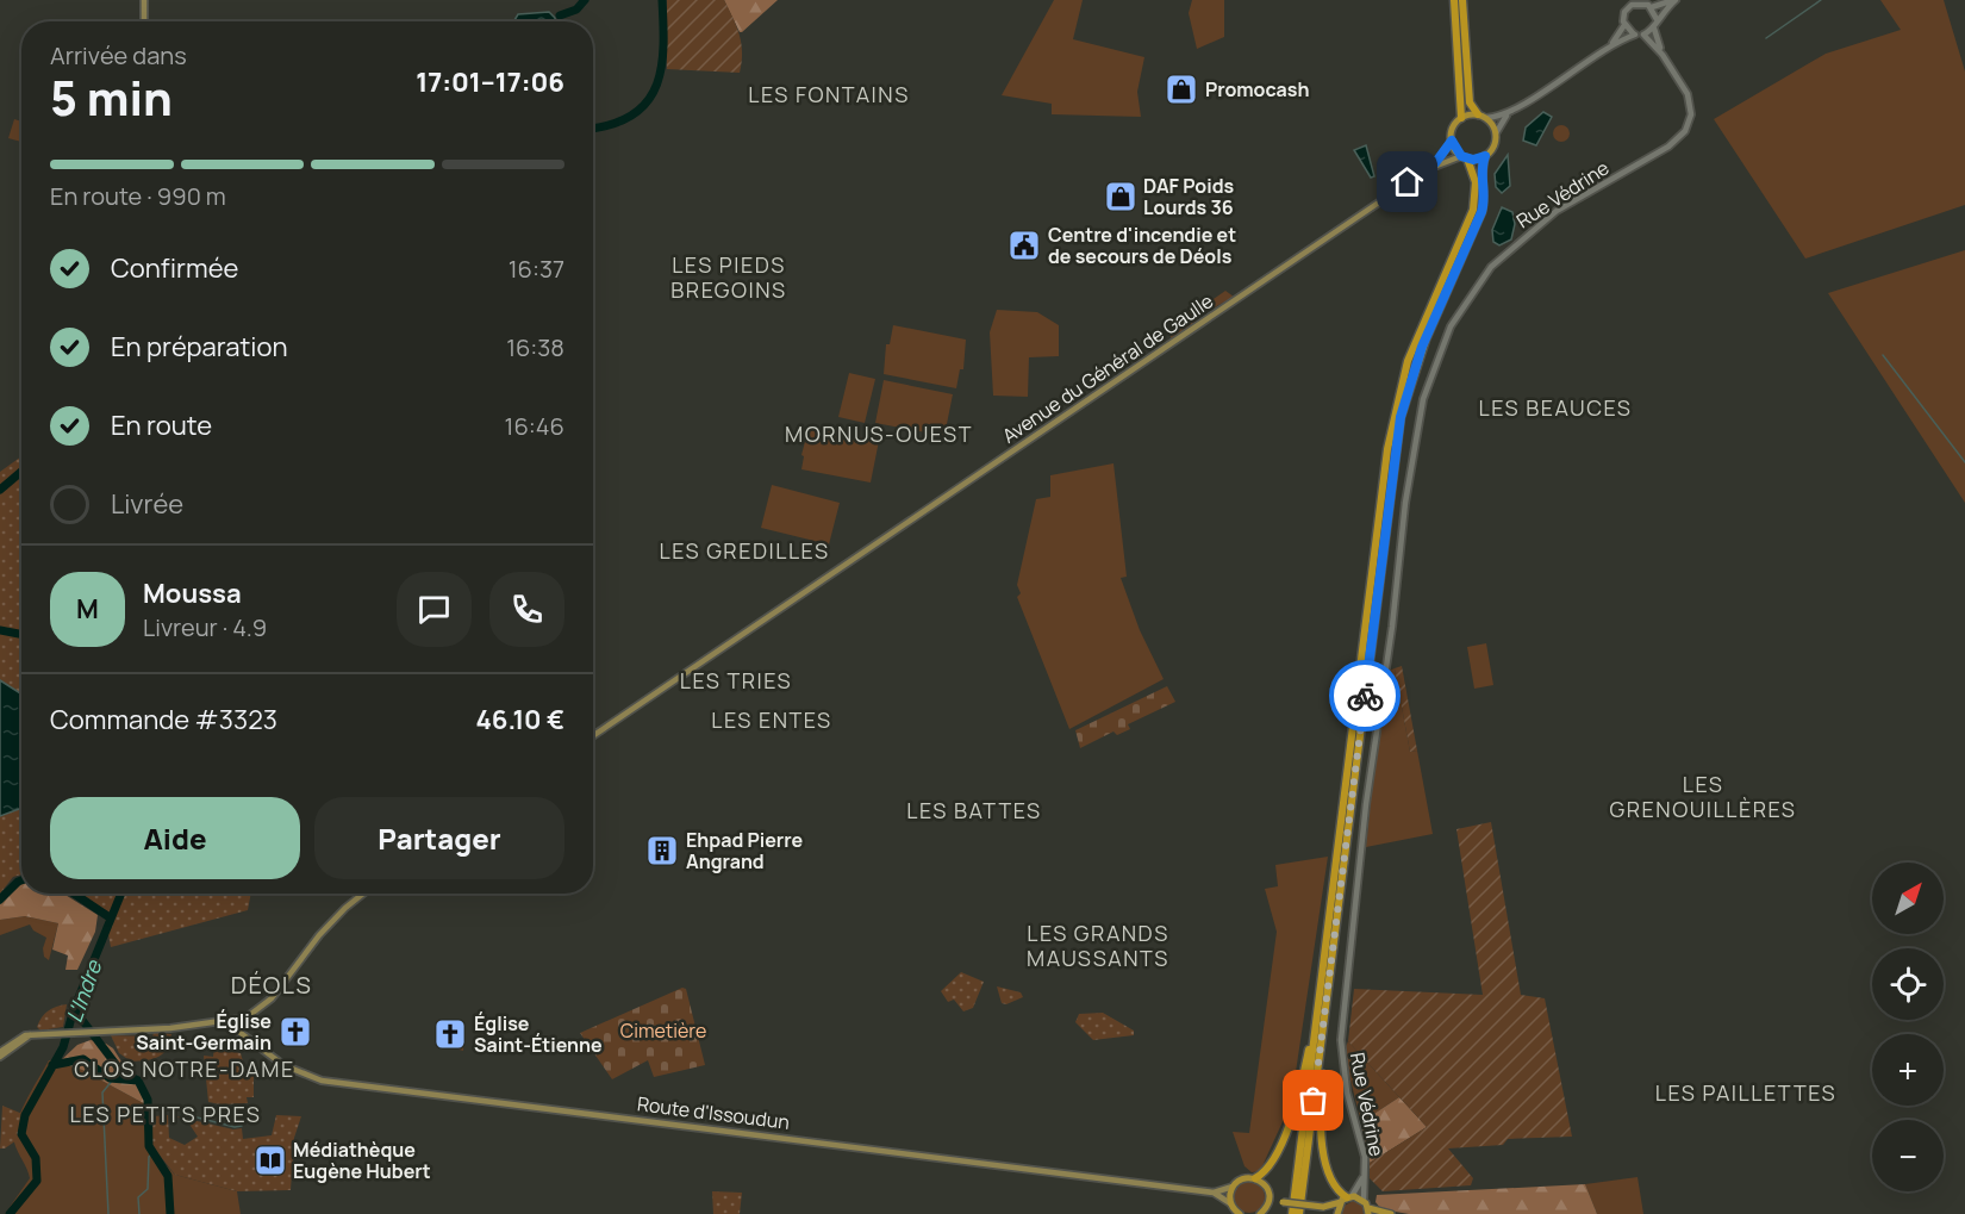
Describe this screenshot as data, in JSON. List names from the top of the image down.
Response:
{
  "streets": {
    "main road": ["Avenue du Général de Gaulle", "Route d'Issoudun"],
    "street": ["Rue Védrine"]
  },
  "districts": [
    "LES FONTAINS",
    "LES PIEDS BREGOINS",
    "LES BEAUCES",
    "MORNUS-OUEST",
    "LES GREDILLES",
    "LES TRIES",
    "LES ENTES",
    "LES GRENOUILLÈRES",
    "LES BATTES",
    "LES GRANDS MAUSSANTS",
    "DÉOLS",
    "CLOS NOTRE-DAME",
    "LES PAILLETTES",
    "LES PETITS PRES"
  ],
  "water": ["L'Indre"],
  "parks": ["Cimetière"],
  "places": {
    "shop": ["Promocash", "DAF Poids Lourds 36"],
    "public building": ["Centre d'incendie et de secours de Déols"],
    "building": ["Ehpad Pierre Angrand"],
    "church": ["Église Saint-Germain", "Église Saint-Étienne"],
    "library": ["Médiathèque Eugène Hubert"]
  },
  "north": "top right",
  "page": {
    "heading": ["5 min", "Arrivée dans", "17:01–17:06"],
    "panel": [
      "Moussa",
      "Livreur · 4.9",
      "Commande #3323",
      "46.10 €"
    ],
    "bar": "En route · 990 m",
    "list": [
      ["Confirmée", "16:37"],
      ["En préparation", "16:38"],
      ["En route", "16:46"],
      "Livrée"
    ],
    "round": "M",
    "buttons": ["Aide", "Partager"],
    "map_buttons": ["+", "−"]
  }
}
